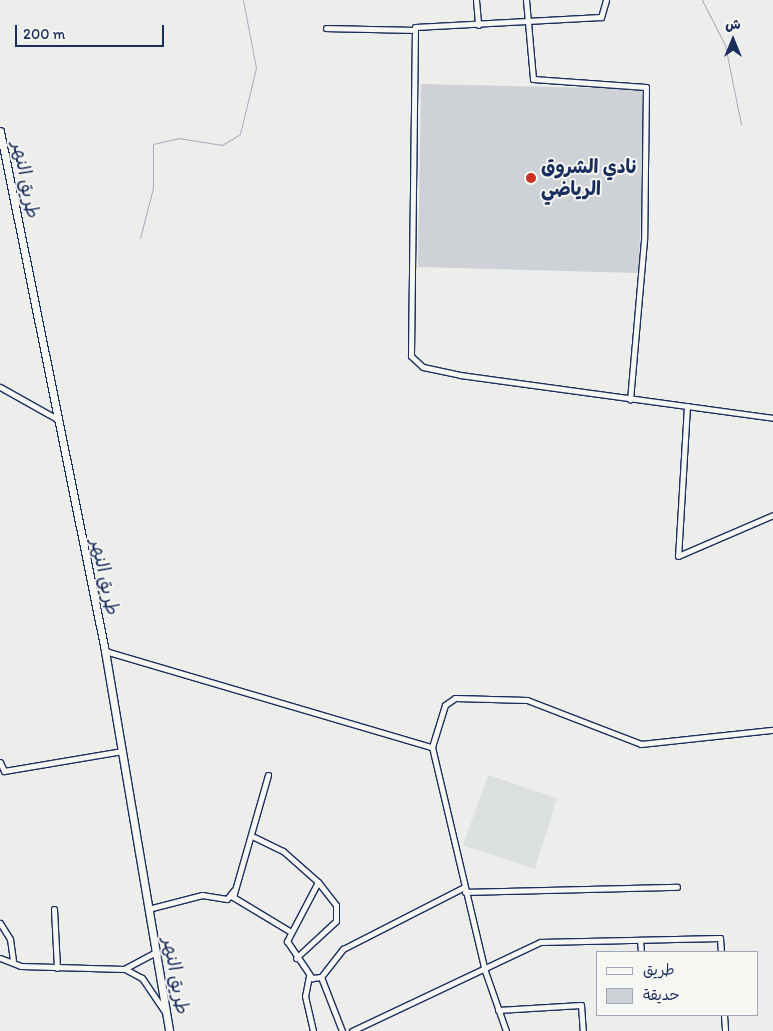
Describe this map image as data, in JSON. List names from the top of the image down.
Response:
{
  "streets": {
    "main road": ["طريق النهر"]
  },
  "places": ["نادي الشروق الرياضي"],
  "legend": ["طريق", "حديقة"],
  "scale_bar": "200 m",
  "north": "top"
}
